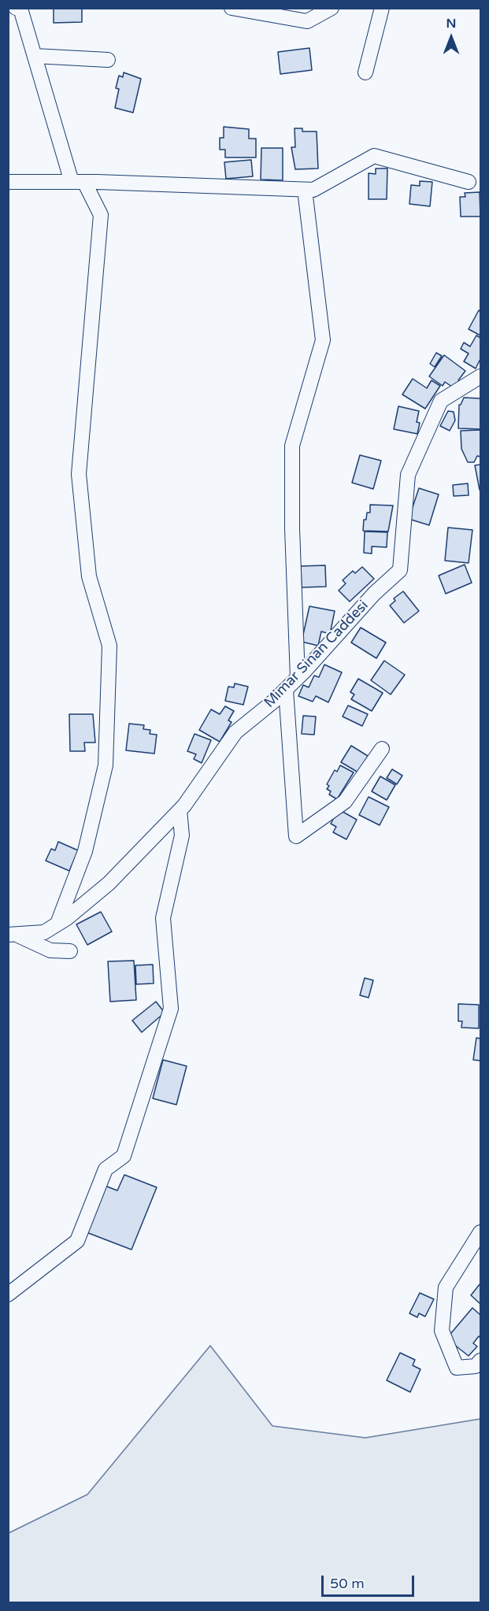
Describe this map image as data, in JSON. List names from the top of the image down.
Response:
{
  "streets": {
    "street": ["Mimar Sinan Caddesi"]
  },
  "scale_bar": "50 m",
  "north": "top"
}
